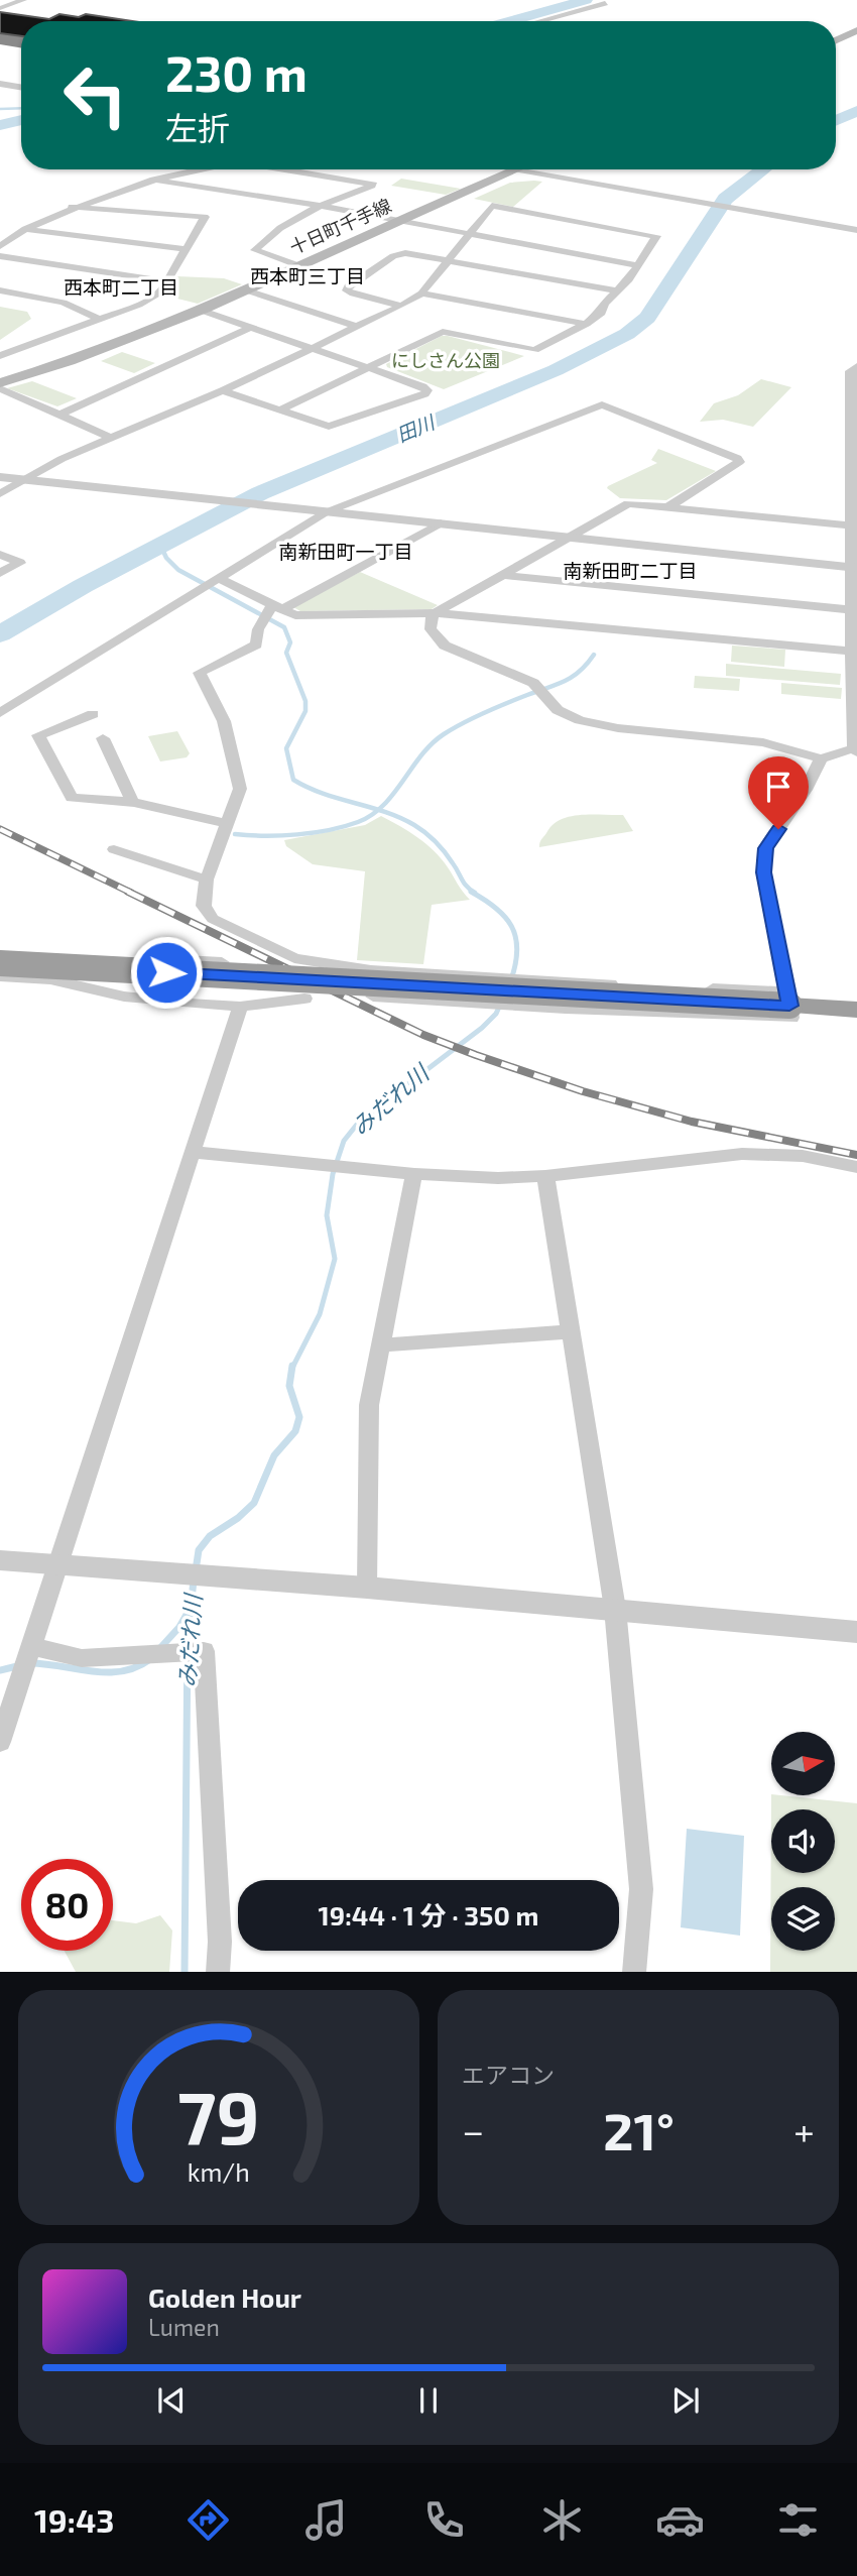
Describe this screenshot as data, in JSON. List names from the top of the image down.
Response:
{
  "streets": {
    "main road": ["十日町千手線"]
  },
  "districts": [
    "西本町三丁目",
    "西本町二丁目",
    "南新田町一丁目",
    "南新田町二丁目"
  ],
  "water": ["田川", "みだれ川"],
  "parks": ["にしさん公園"],
  "north": "right",
  "page": {
    "turn": ["230 m", "左折"],
    "limit": "80",
    "trip": "19:44 · 1 分 · 350 m",
    "tile": "エアコン",
    "heat": ["−", "21°", "+"],
    "song": ["Golden Hour", "Lumen"],
    "tabs": "19:43",
    "gauge": ["79", "km/h"]
  }
}
